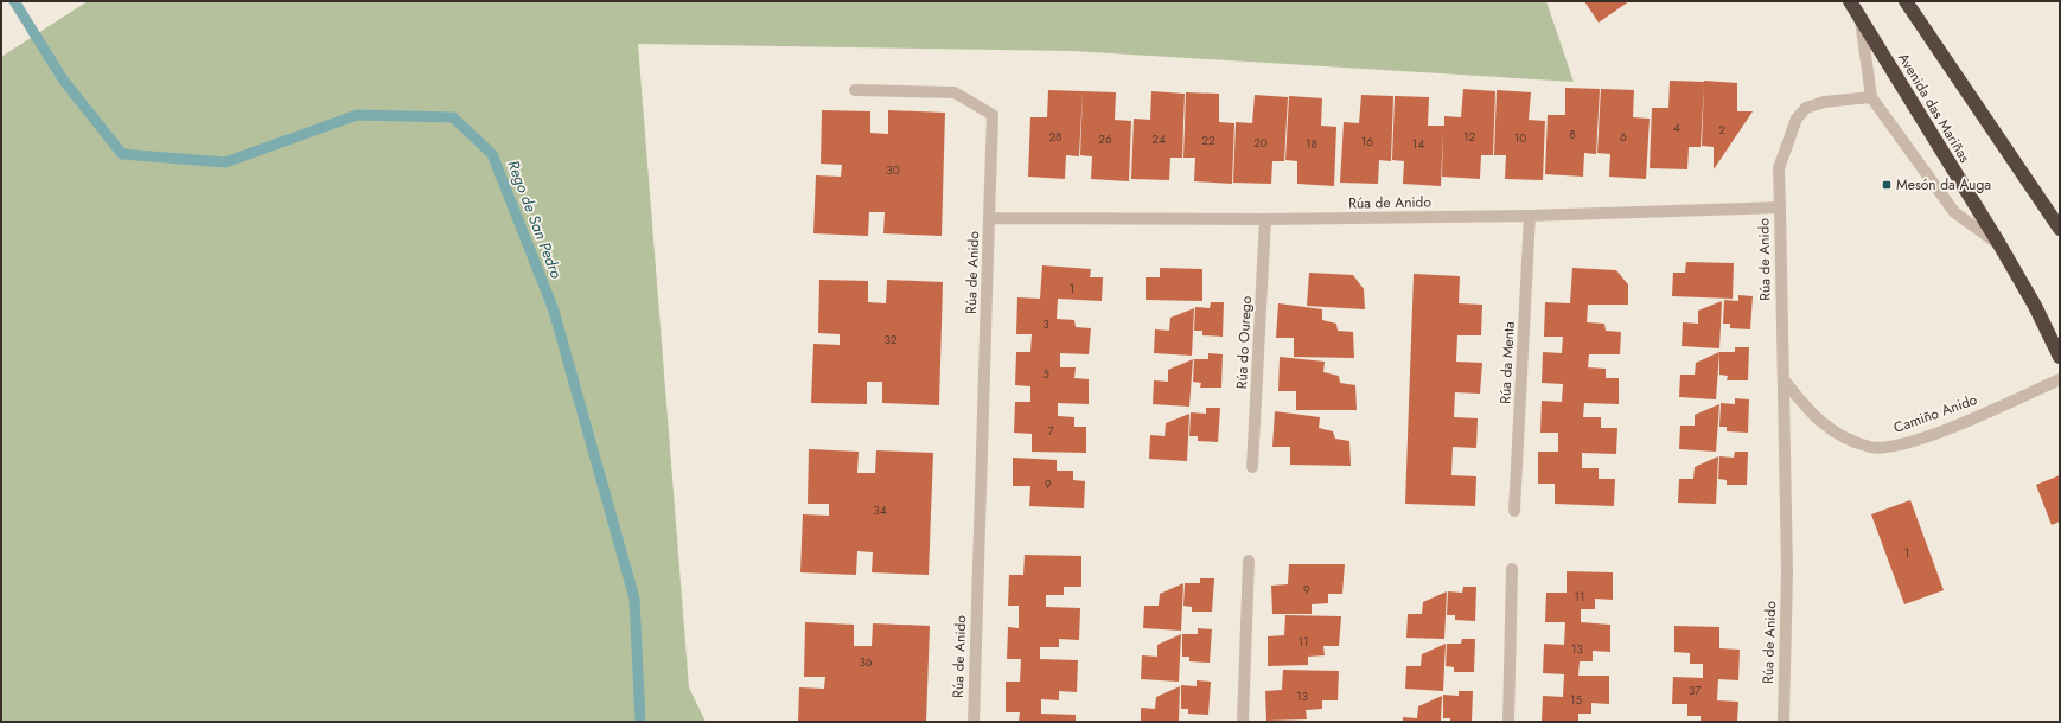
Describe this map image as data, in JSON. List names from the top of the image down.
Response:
{
  "streets": {
    "highway": ["Avenida das Mariñas"],
    "street": [
      "Rúa de Anido",
      "Rúa do Ourego",
      "Rúa da Menta",
      "Camiño Anido"
    ]
  },
  "crossings": [
    ["Rúa de Anido", "Rúa do Ourego"],
    ["Rúa de Anido", "Rúa da Menta"],
    ["Rúa de Anido", "Camiño Anido"]
  ],
  "water": ["Rego de San Pedro"],
  "places": {
    "transit": ["Mesón da Auga"]
  },
  "house_numbers": [
    "4",
    "2",
    "8",
    "28",
    "12",
    "6",
    "10",
    "26",
    "24",
    "22",
    "16",
    "20",
    "18",
    "14",
    "30",
    "1",
    "3",
    "32",
    "5",
    "7",
    "9",
    "34",
    "1",
    "9",
    "11",
    "11",
    "13",
    "36",
    "37",
    "13",
    "15"
  ]
}
